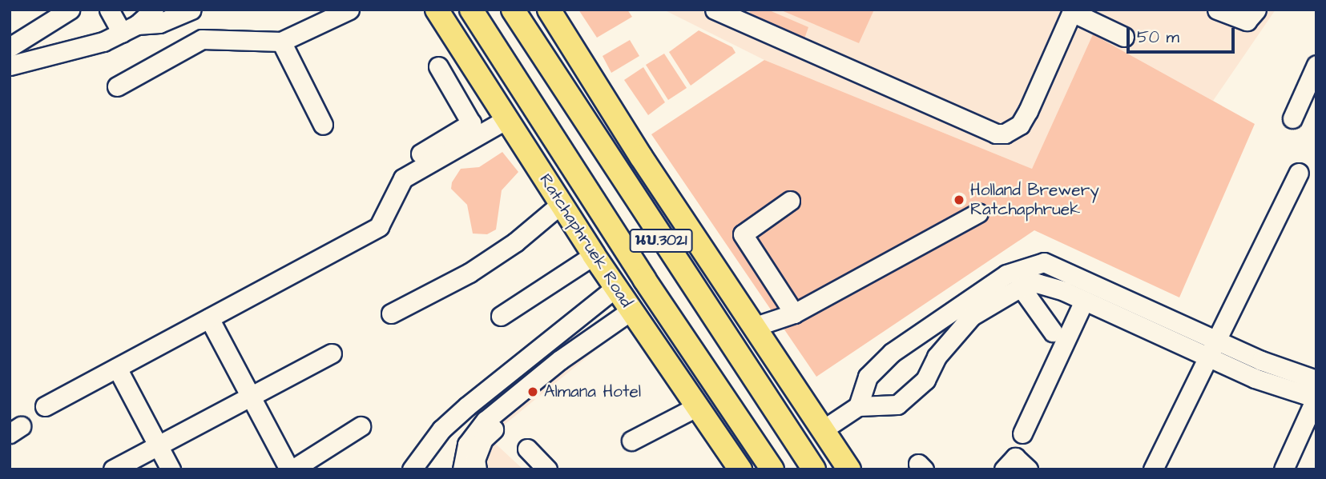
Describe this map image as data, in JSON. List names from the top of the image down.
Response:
{
  "streets": {
    "main road": ["Ratchaphruek Road", "นบ.3021"]
  },
  "places": ["Holland Brewery Ratchaphruek", "Almana Hotel"],
  "scale_bar": "50 m"
}
